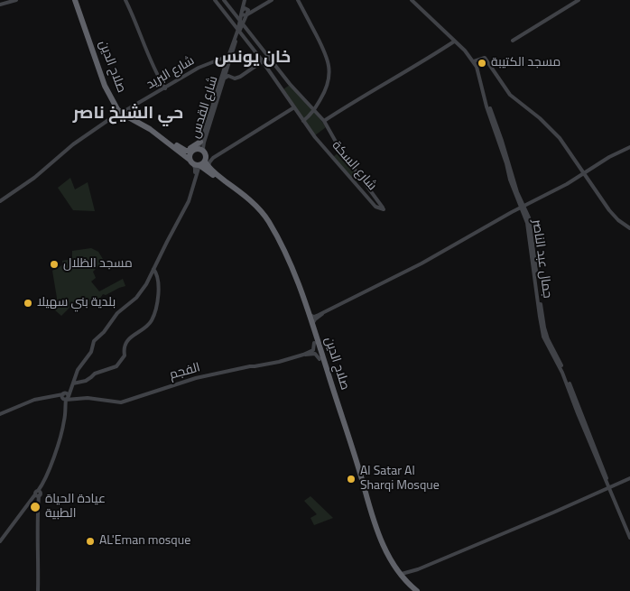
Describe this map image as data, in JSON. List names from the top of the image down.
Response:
{
  "streets": {
    "highway": ["صلاح الدين"],
    "main road": [
      "شارع البريد",
      "شارع القدس",
      "شارع السكة",
      "جمال عبد الناصر",
      "الفجم"
    ]
  },
  "crossings": [
    ["صلاح الدين", "شارع البريد"],
    ["صلاح الدين", "شارع القدس"],
    ["شارع البريد", "شارع القدس"],
    ["شارع القدس", "شارع السكة"]
  ],
  "districts": ["خان يونس", "حي الشيخ ناصر"],
  "places": [
    "مسجد الكتيبة",
    "مسجد الظلال",
    "بلدية بني سهيلا",
    "Al Satar Al Sharqi Mosque",
    "عيادة الحياة الطبية",
    "AL'Eman mosque"
  ]
}
